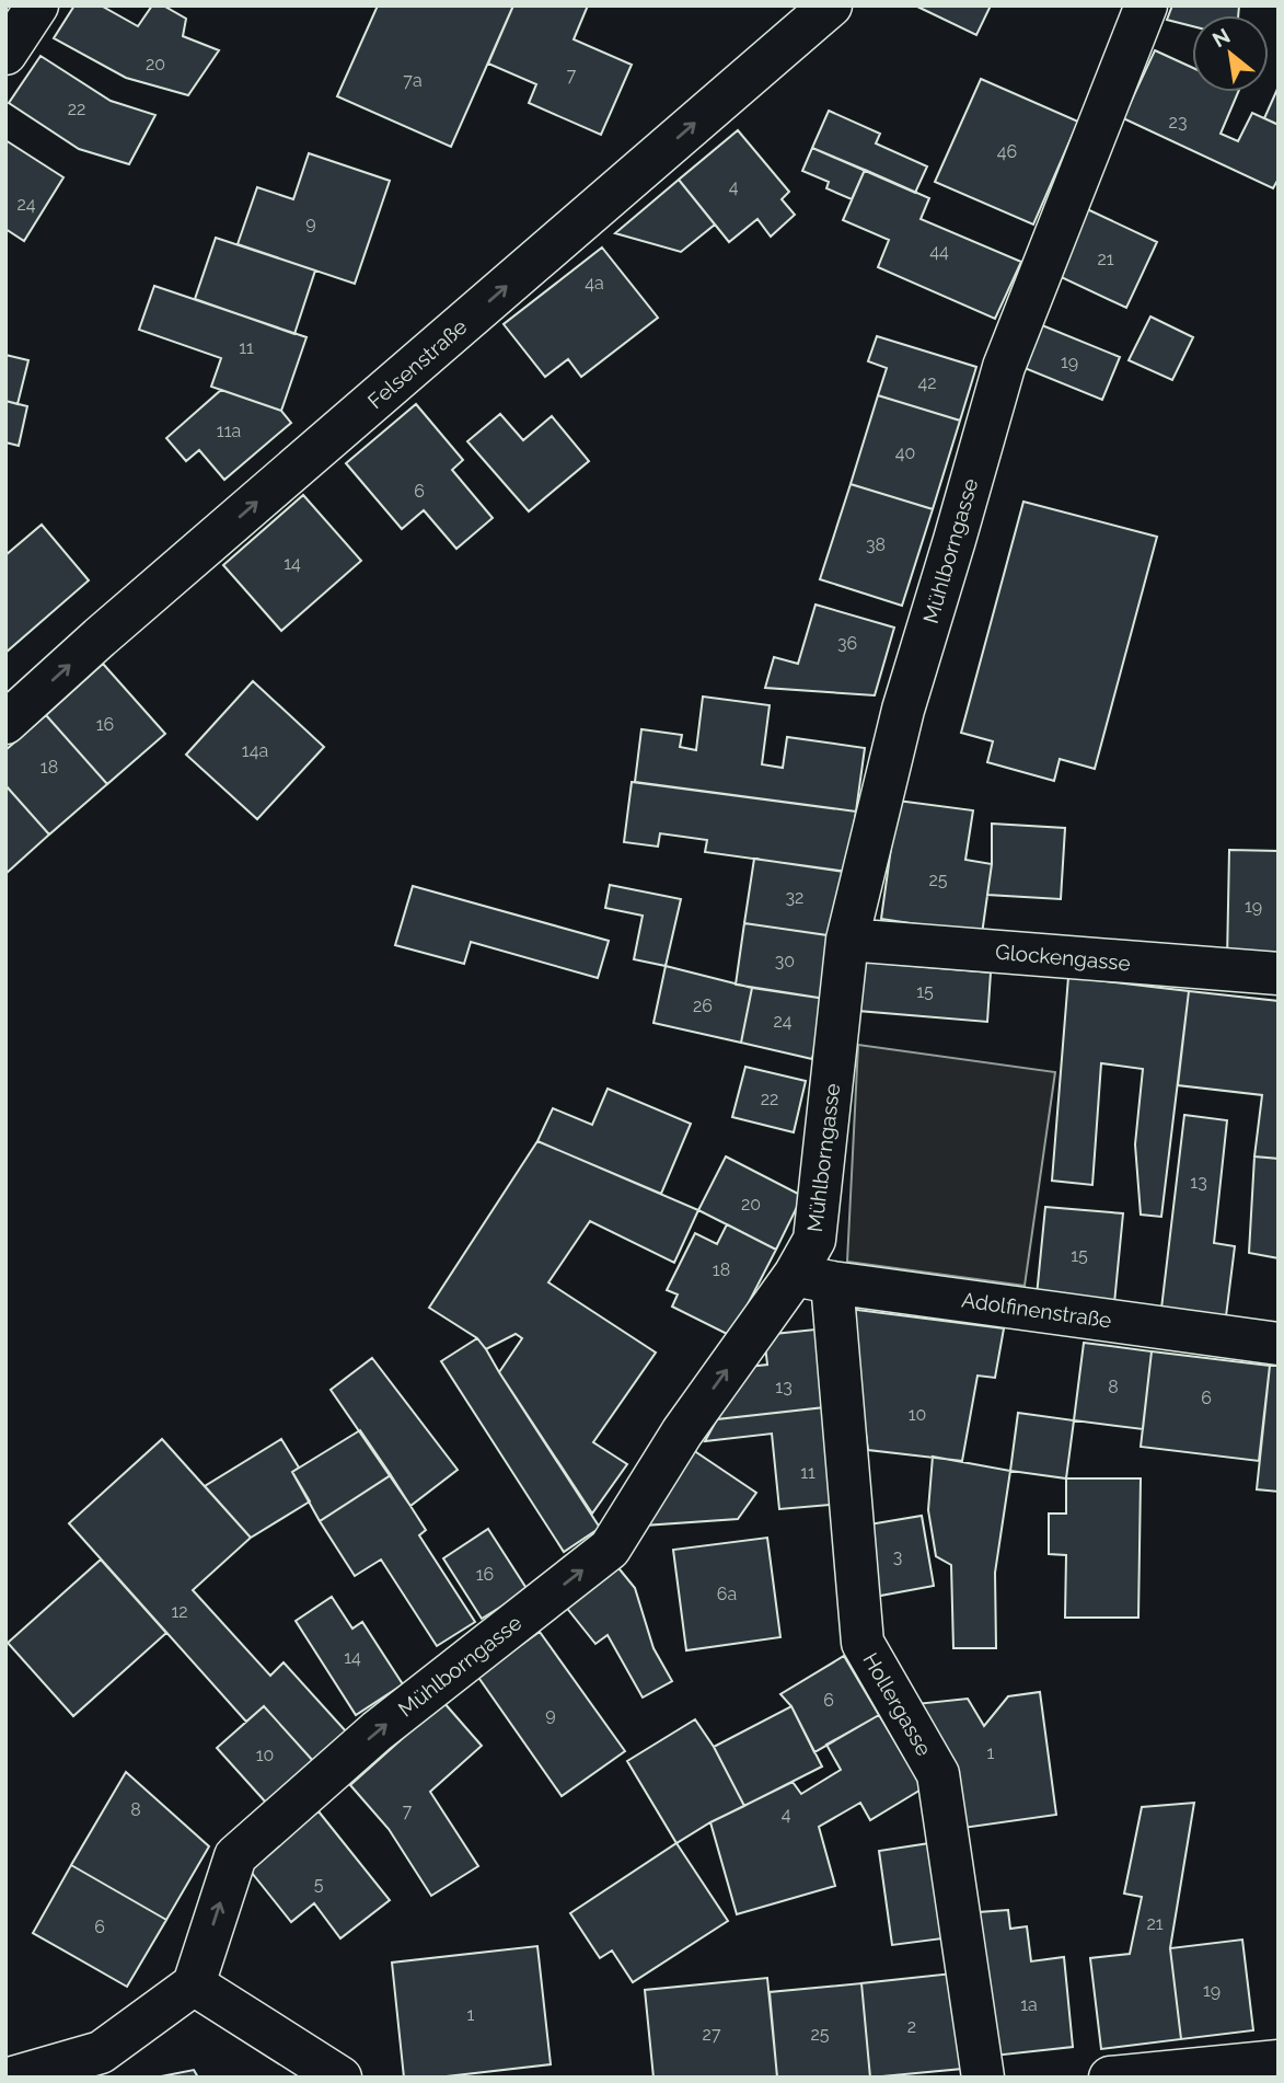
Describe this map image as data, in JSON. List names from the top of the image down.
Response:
{
  "streets": {
    "street": [
      "Felsenstraße",
      "Mühlborngasse",
      "Glockengasse",
      "Adolfinenstraße",
      "Hollergasse"
    ]
  },
  "crossings": [
    ["Mühlborngasse", "Glockengasse"],
    ["Mühlborngasse", "Adolfinenstraße"],
    ["Mühlborngasse", "Hollergasse"],
    ["Adolfinenstraße", "Hollergasse"]
  ],
  "one_way": ["Felsenstraße", "Mühlborngasse"],
  "house_numbers": [
    "20",
    "7",
    "7a",
    "22",
    "23",
    "46",
    "4",
    "24",
    "9",
    "44",
    "21",
    "4a",
    "11",
    "19",
    "42",
    "11a",
    "40",
    "6",
    "38",
    "14",
    "36",
    "16",
    "14a",
    "18",
    "25",
    "32",
    "19",
    "30",
    "15",
    "26",
    "24",
    "22",
    "13",
    "20",
    "15",
    "18",
    "13",
    "8",
    "6",
    "10",
    "11",
    "3",
    "16",
    "6a",
    "12",
    "14",
    "6",
    "9",
    "1",
    "10",
    "8",
    "7",
    "4",
    "5",
    "21",
    "6",
    "19",
    "1a",
    "1",
    "2",
    "27",
    "25"
  ],
  "north": "top left"
}
